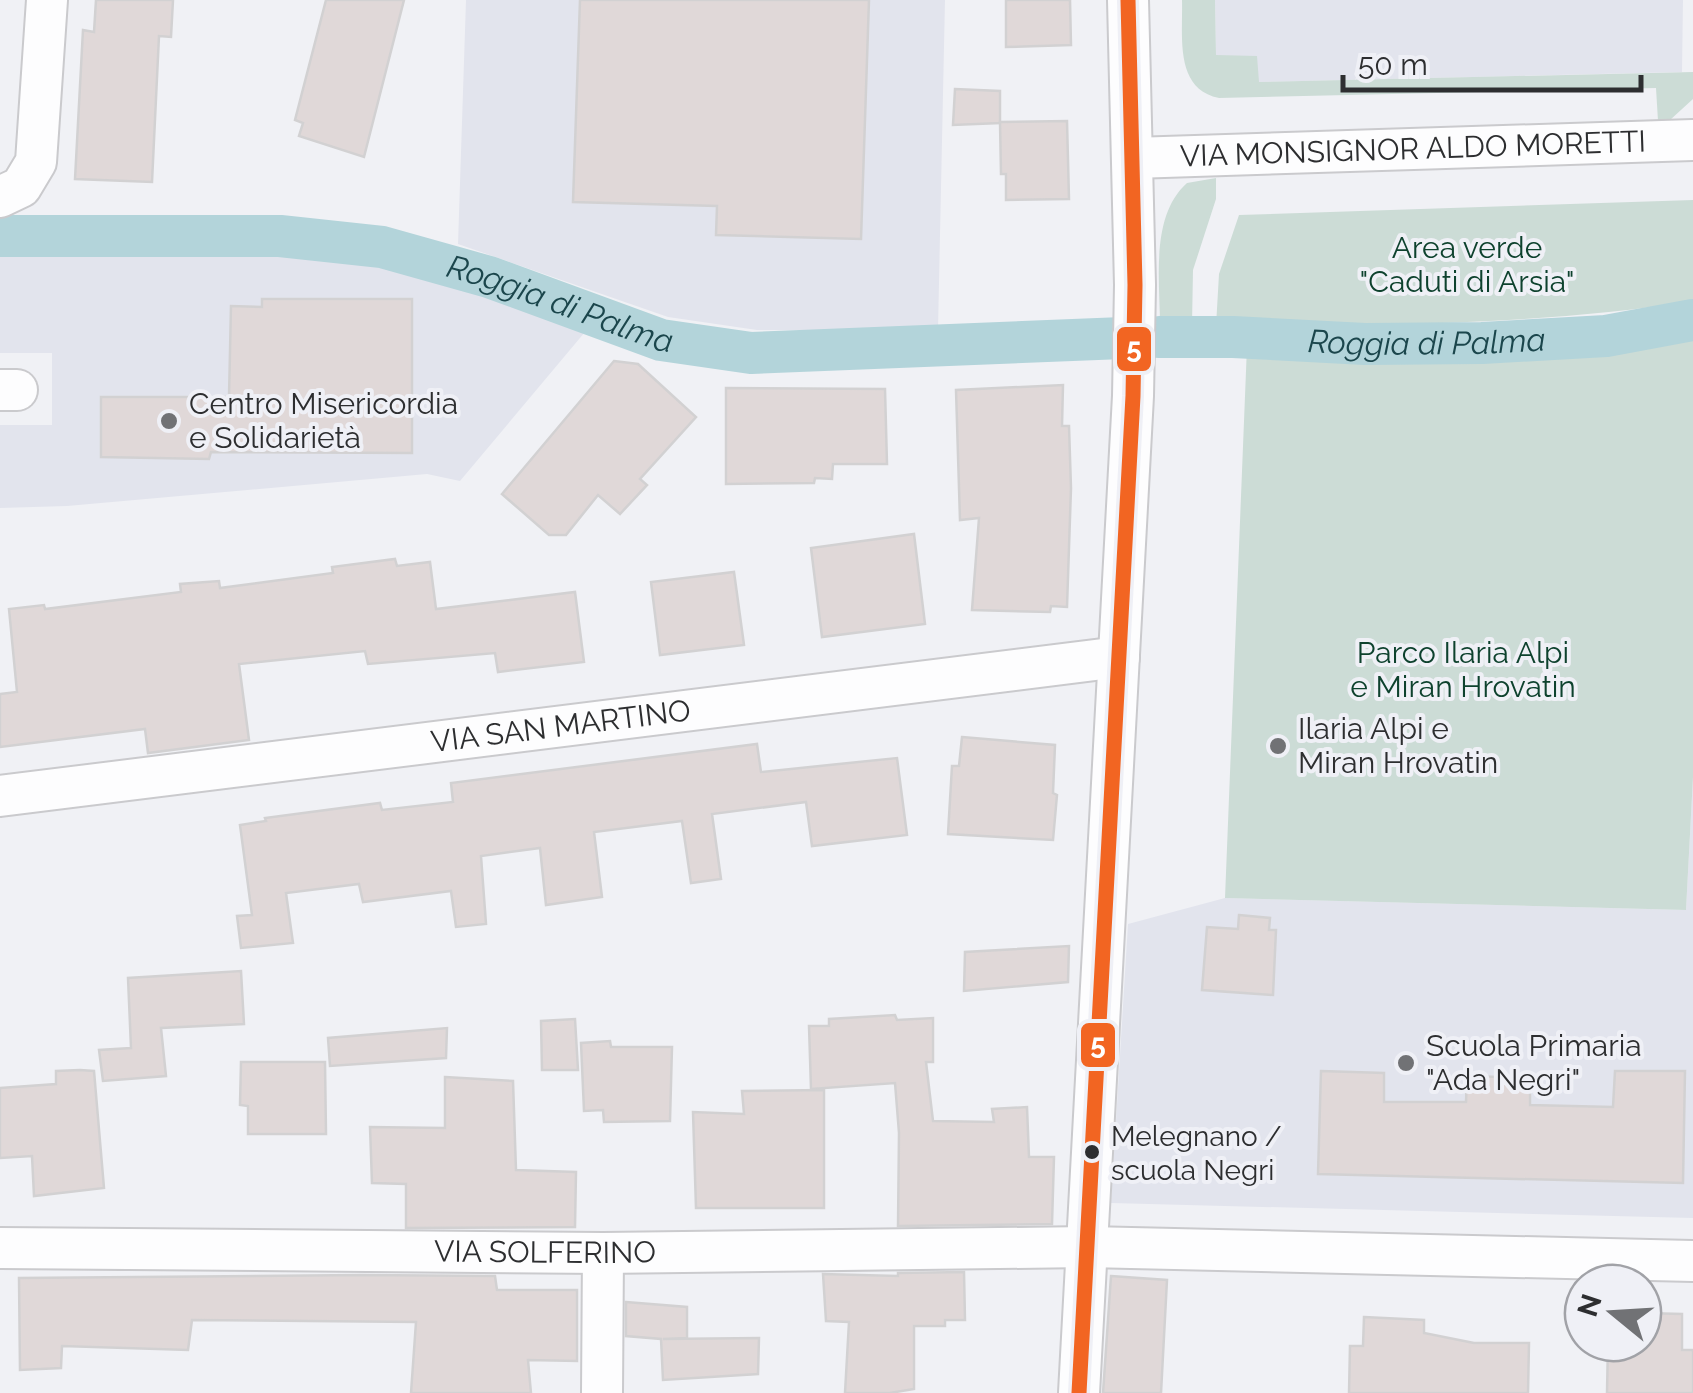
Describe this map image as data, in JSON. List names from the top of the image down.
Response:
{
  "streets": {
    "street": ["VIA MONSIGNOR ALDO MORETTI", "VIA SAN MARTINO", "VIA SOLFERINO"]
  },
  "water": ["Roggia di Palma"],
  "parks": ["Area verde \"Caduti di Arsia\"", "Parco Ilaria Alpi e Miran Hrovatin"],
  "places": [
    "Centro Misericordia e Solidarietà",
    "Ilaria Alpi e Miran Hrovatin",
    "Scuola Primaria \"Ada Negri\"",
    "Melegnano / scuola Negri"
  ],
  "lines": ["transit line 5"],
  "scale_bar": "50 m",
  "north": "left"
}
